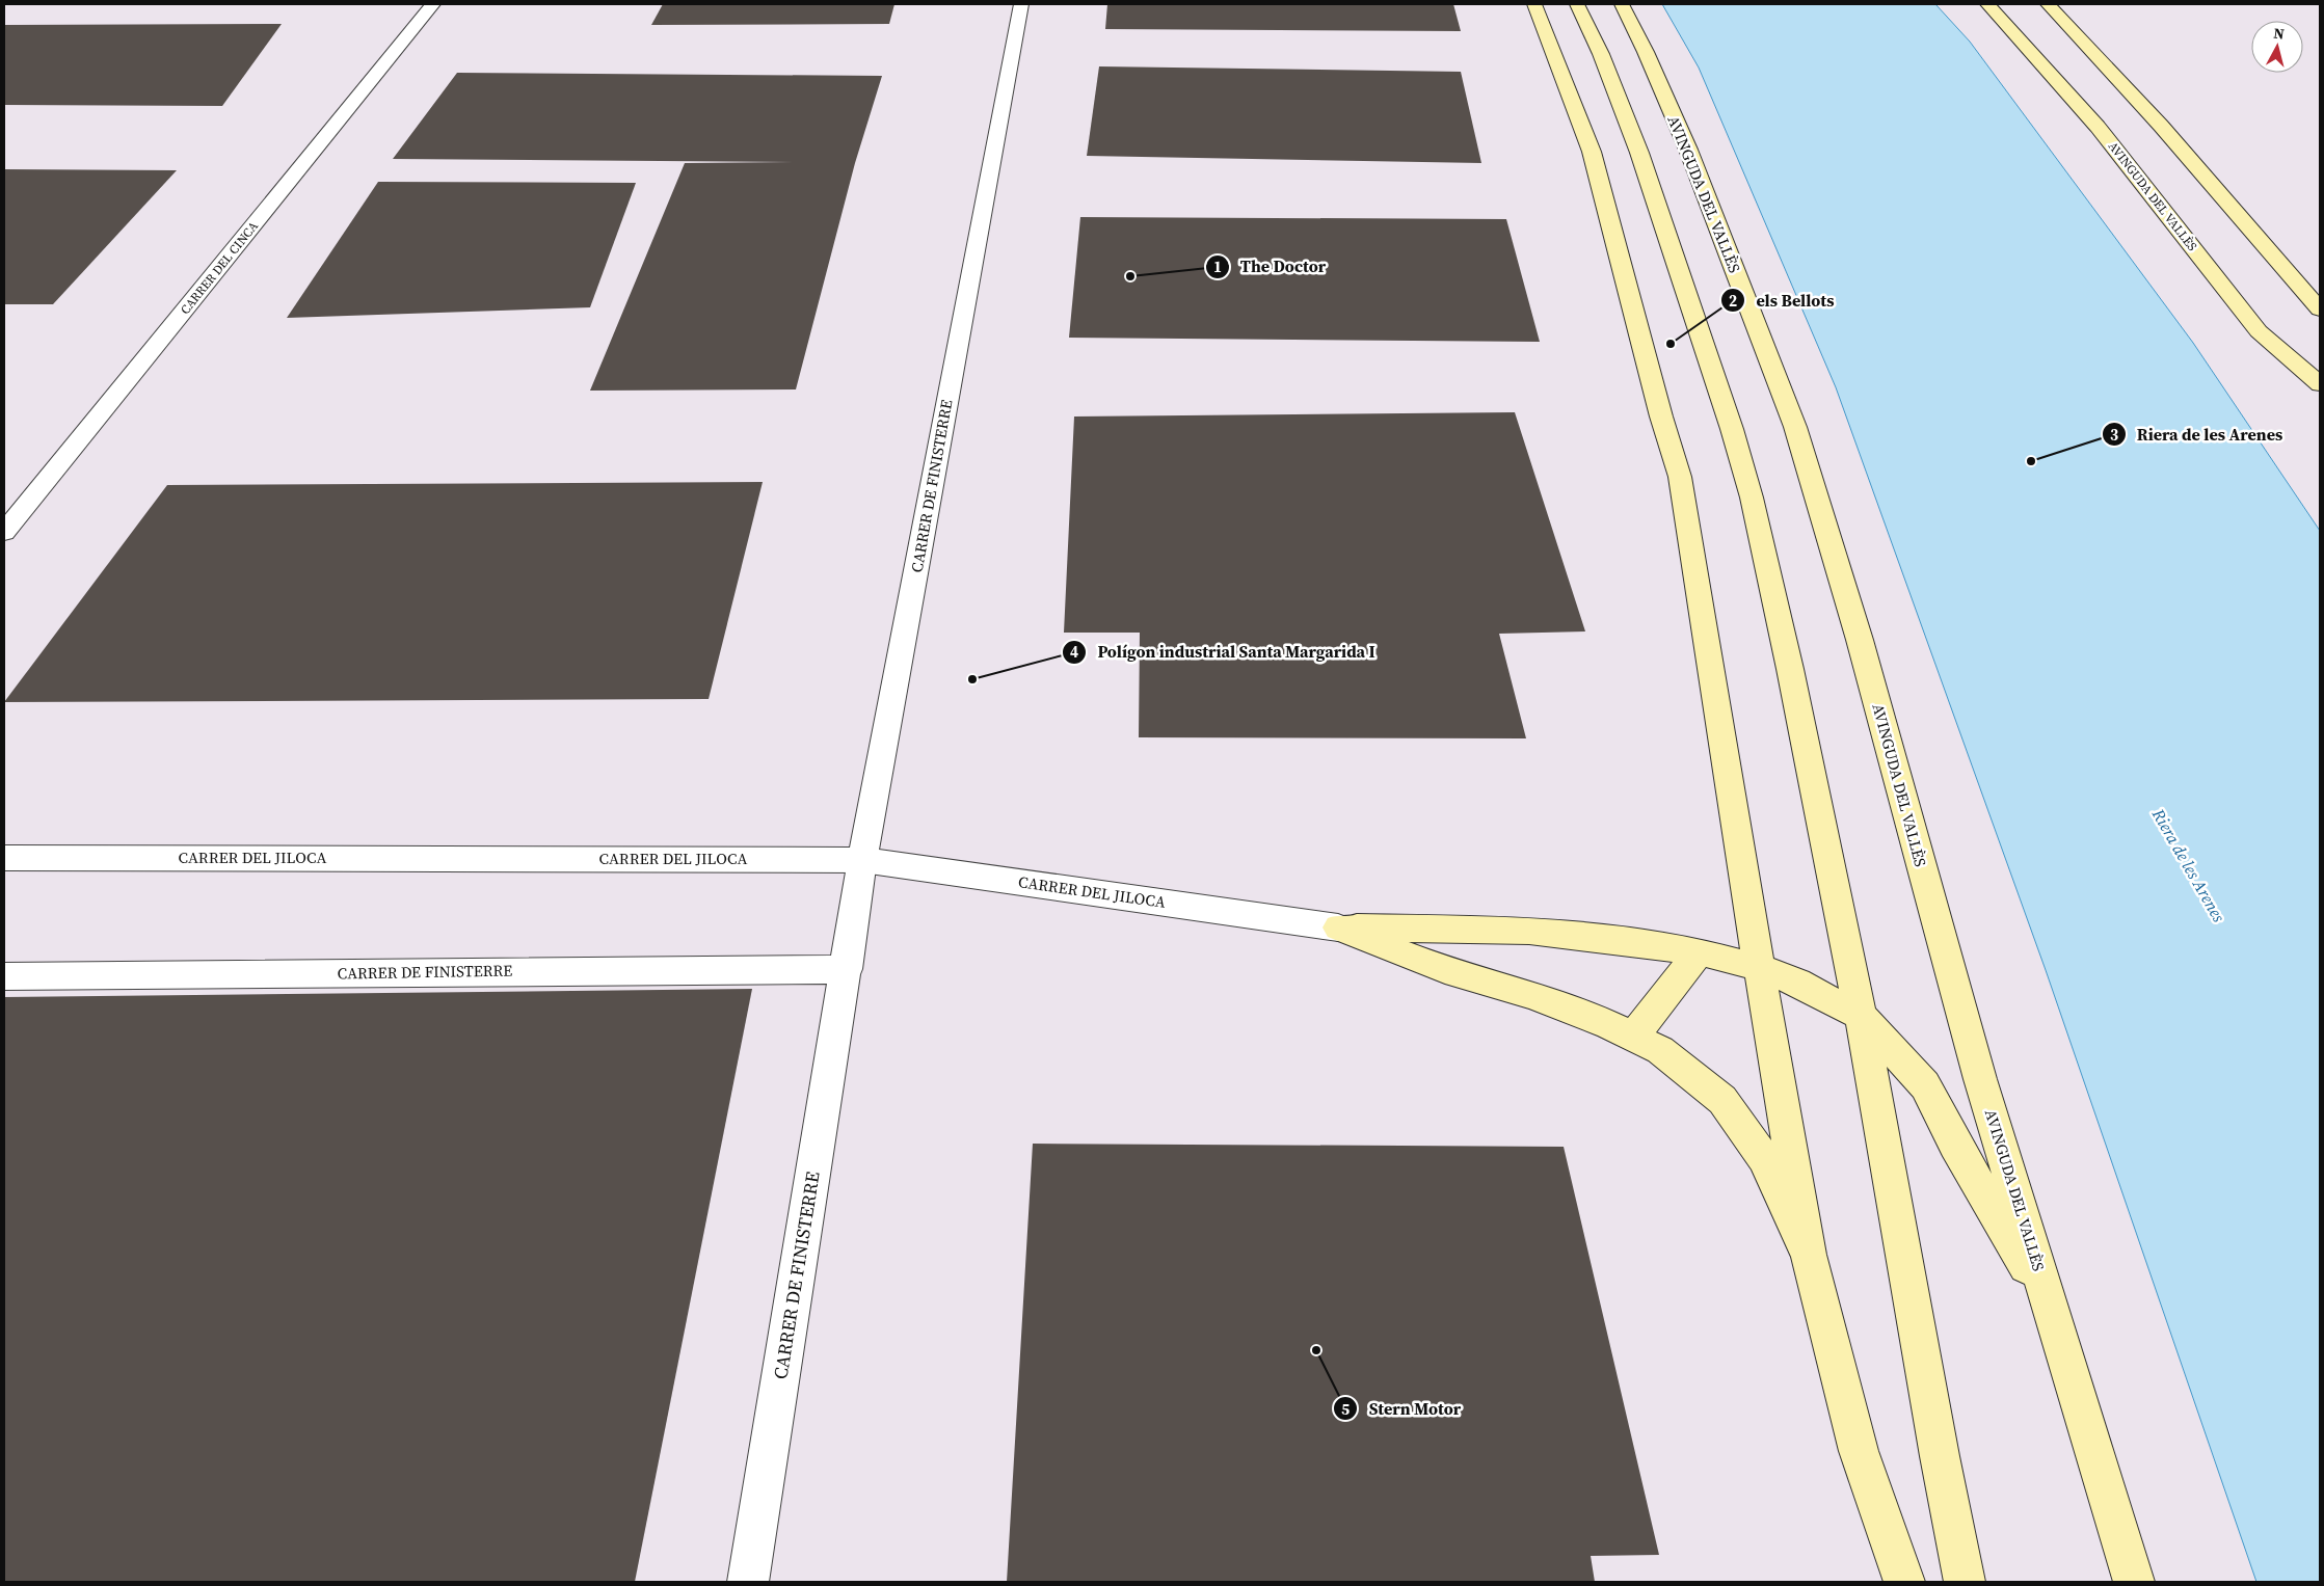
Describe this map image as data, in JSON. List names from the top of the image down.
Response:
{
  "streets": {
    "main road": ["AVINGUDA DEL VALLÈS"],
    "street": ["CARRER DEL CINCA", "CARRER DE FINISTERRE", "CARRER DEL JILOCA"]
  },
  "crossings": [
    ["CARRER DE FINISTERRE", "CARRER DEL JILOCA"]
  ],
  "water": ["Riera de les Arenes"],
  "places": [
    "The Doctor",
    "els Bellots",
    "Riera de les Arenes",
    "Polígon industrial Santa Margarida I",
    "Stern Motor"
  ],
  "north": "top"
}
